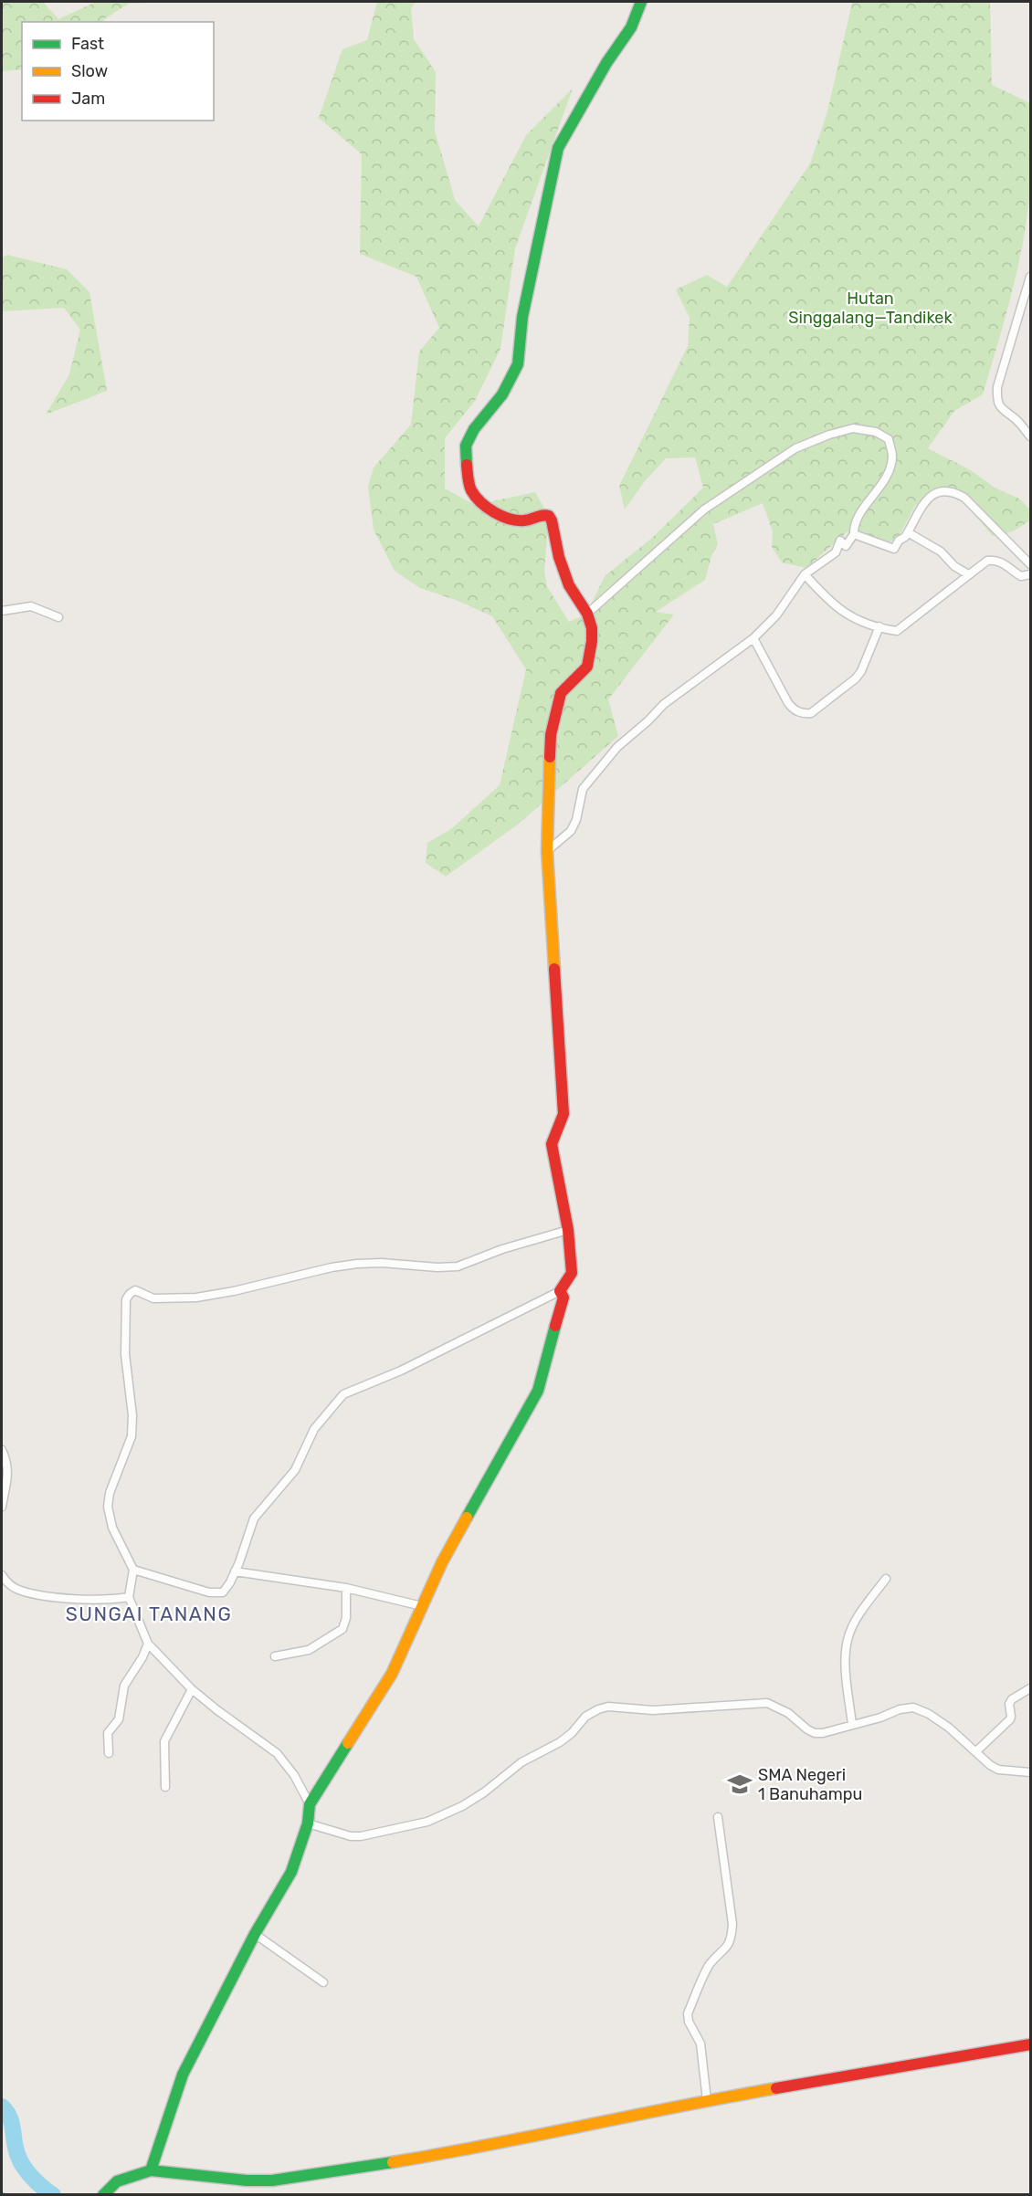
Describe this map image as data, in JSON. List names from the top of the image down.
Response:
{
  "districts": ["SUNGAI TANANG"],
  "parks": ["Hutan Singgalang—Tandikek"],
  "places": {
    "school or university": ["SMA Negeri 1 Banuhampu"]
  },
  "legend": ["Fast", "Slow", "Jam"]
}
